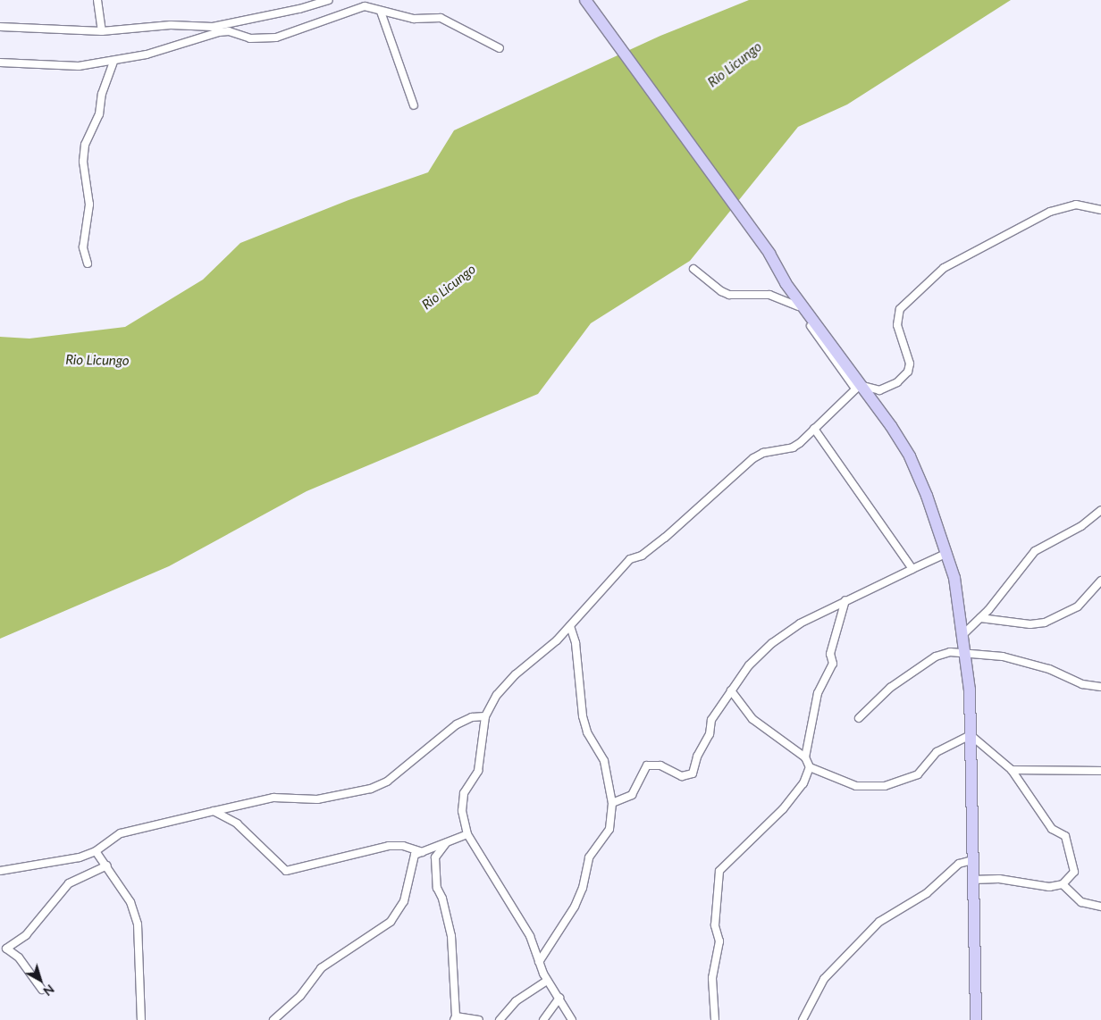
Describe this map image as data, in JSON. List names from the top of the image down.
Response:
{
  "water": ["Rio Licungo"],
  "north": "bottom right"
}
